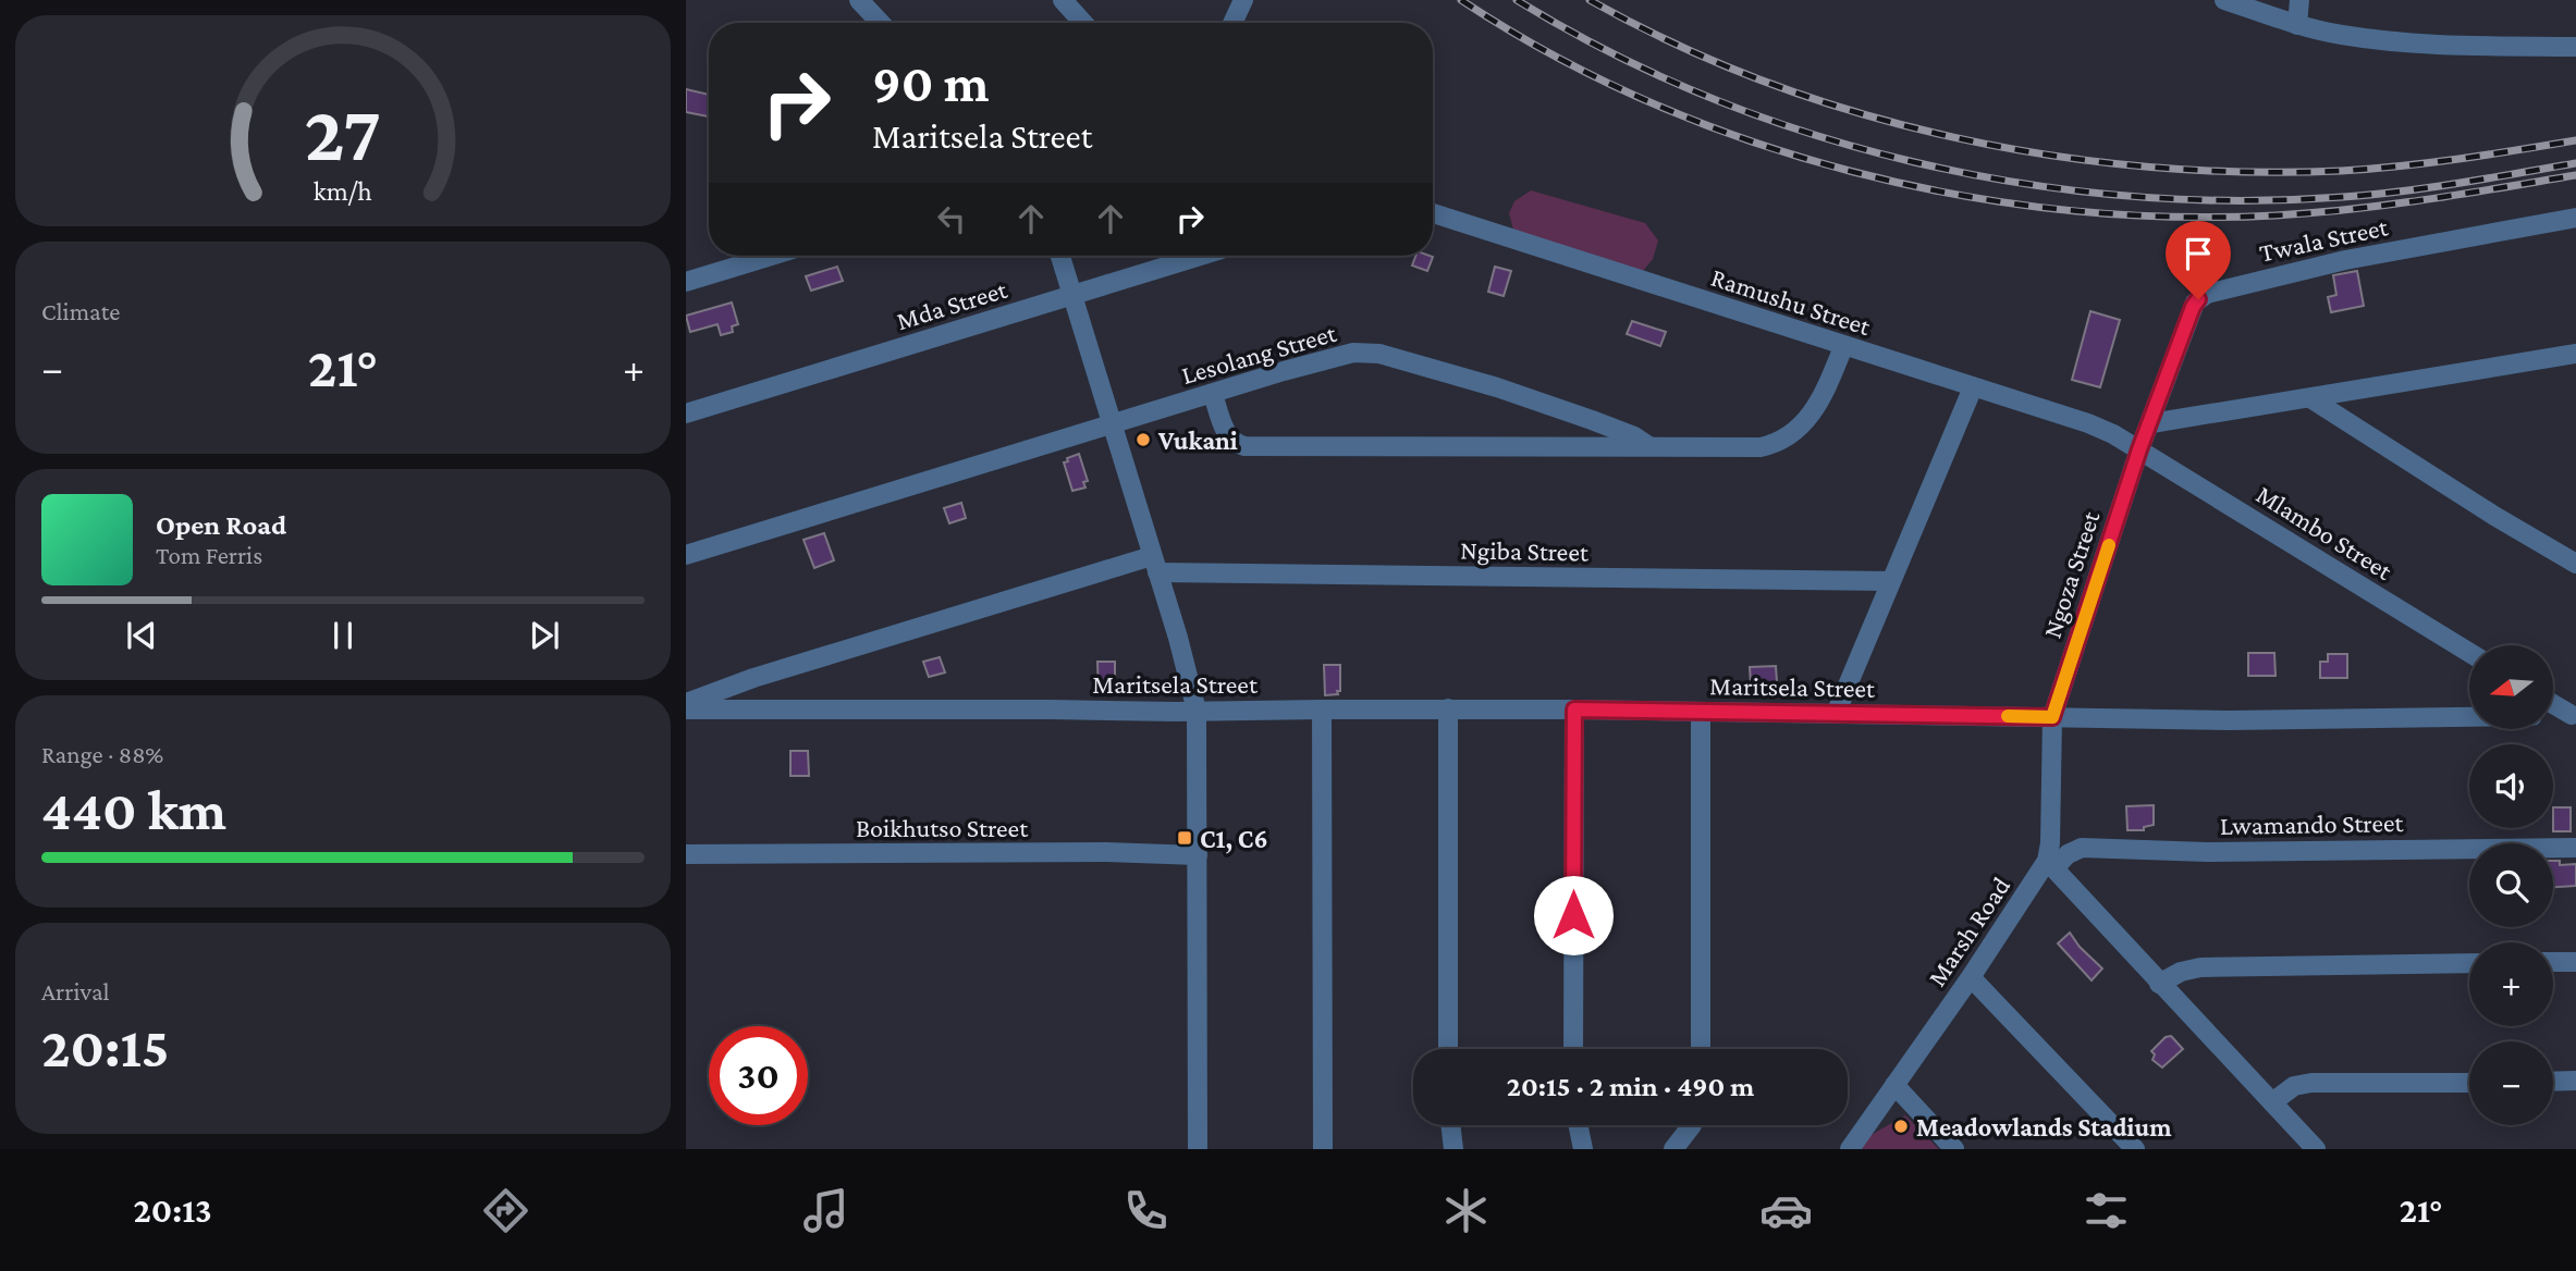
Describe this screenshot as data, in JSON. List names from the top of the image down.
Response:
{
  "streets": {
    "street": [
      "Twala Street",
      "Ramushu Street",
      "Mda Street",
      "Lesolang Street",
      "Mlambo Street",
      "Ngiba Street",
      "Ngoza Street",
      "Maritsela Street",
      "Lwamando Street",
      "Boikhutso Street",
      "Marsh Road"
    ]
  },
  "crossings": [
    ["Twala Street", "Ramushu Street"],
    ["Twala Street", "Mlambo Street"],
    ["Twala Street", "Ngoza Street"],
    ["Ramushu Street", "Lesolang Street"],
    ["Ramushu Street", "Mlambo Street"],
    ["Ramushu Street", "Ngoza Street"],
    ["Mlambo Street", "Ngoza Street"],
    ["Ngoza Street", "Maritsela Street"],
    ["Ngoza Street", "Marsh Road"],
    ["Maritsela Street", "Marsh Road"],
    ["Lwamando Street", "Marsh Road"]
  ],
  "places": {
    "other": ["Vukani", "Meadowlands Stadium"],
    "transit": ["C1, C6"]
  },
  "north": "left",
  "page": {
    "turn": ["90 m", "Maritsela Street"],
    "tile": [
      "Climate",
      ["Range · 88%", "440 km"],
      ["Arrival", "20:15"]
    ],
    "heat": ["−", "21°", "+"],
    "song": ["Open Road", "Tom Ferris"],
    "map_buttons": ["+", "−"],
    "limit": "30",
    "trip": "20:15 · 2 min · 490 m",
    "tabs": ["20:13", "21°"],
    "gauge": ["27", "km/h"]
  }
}
